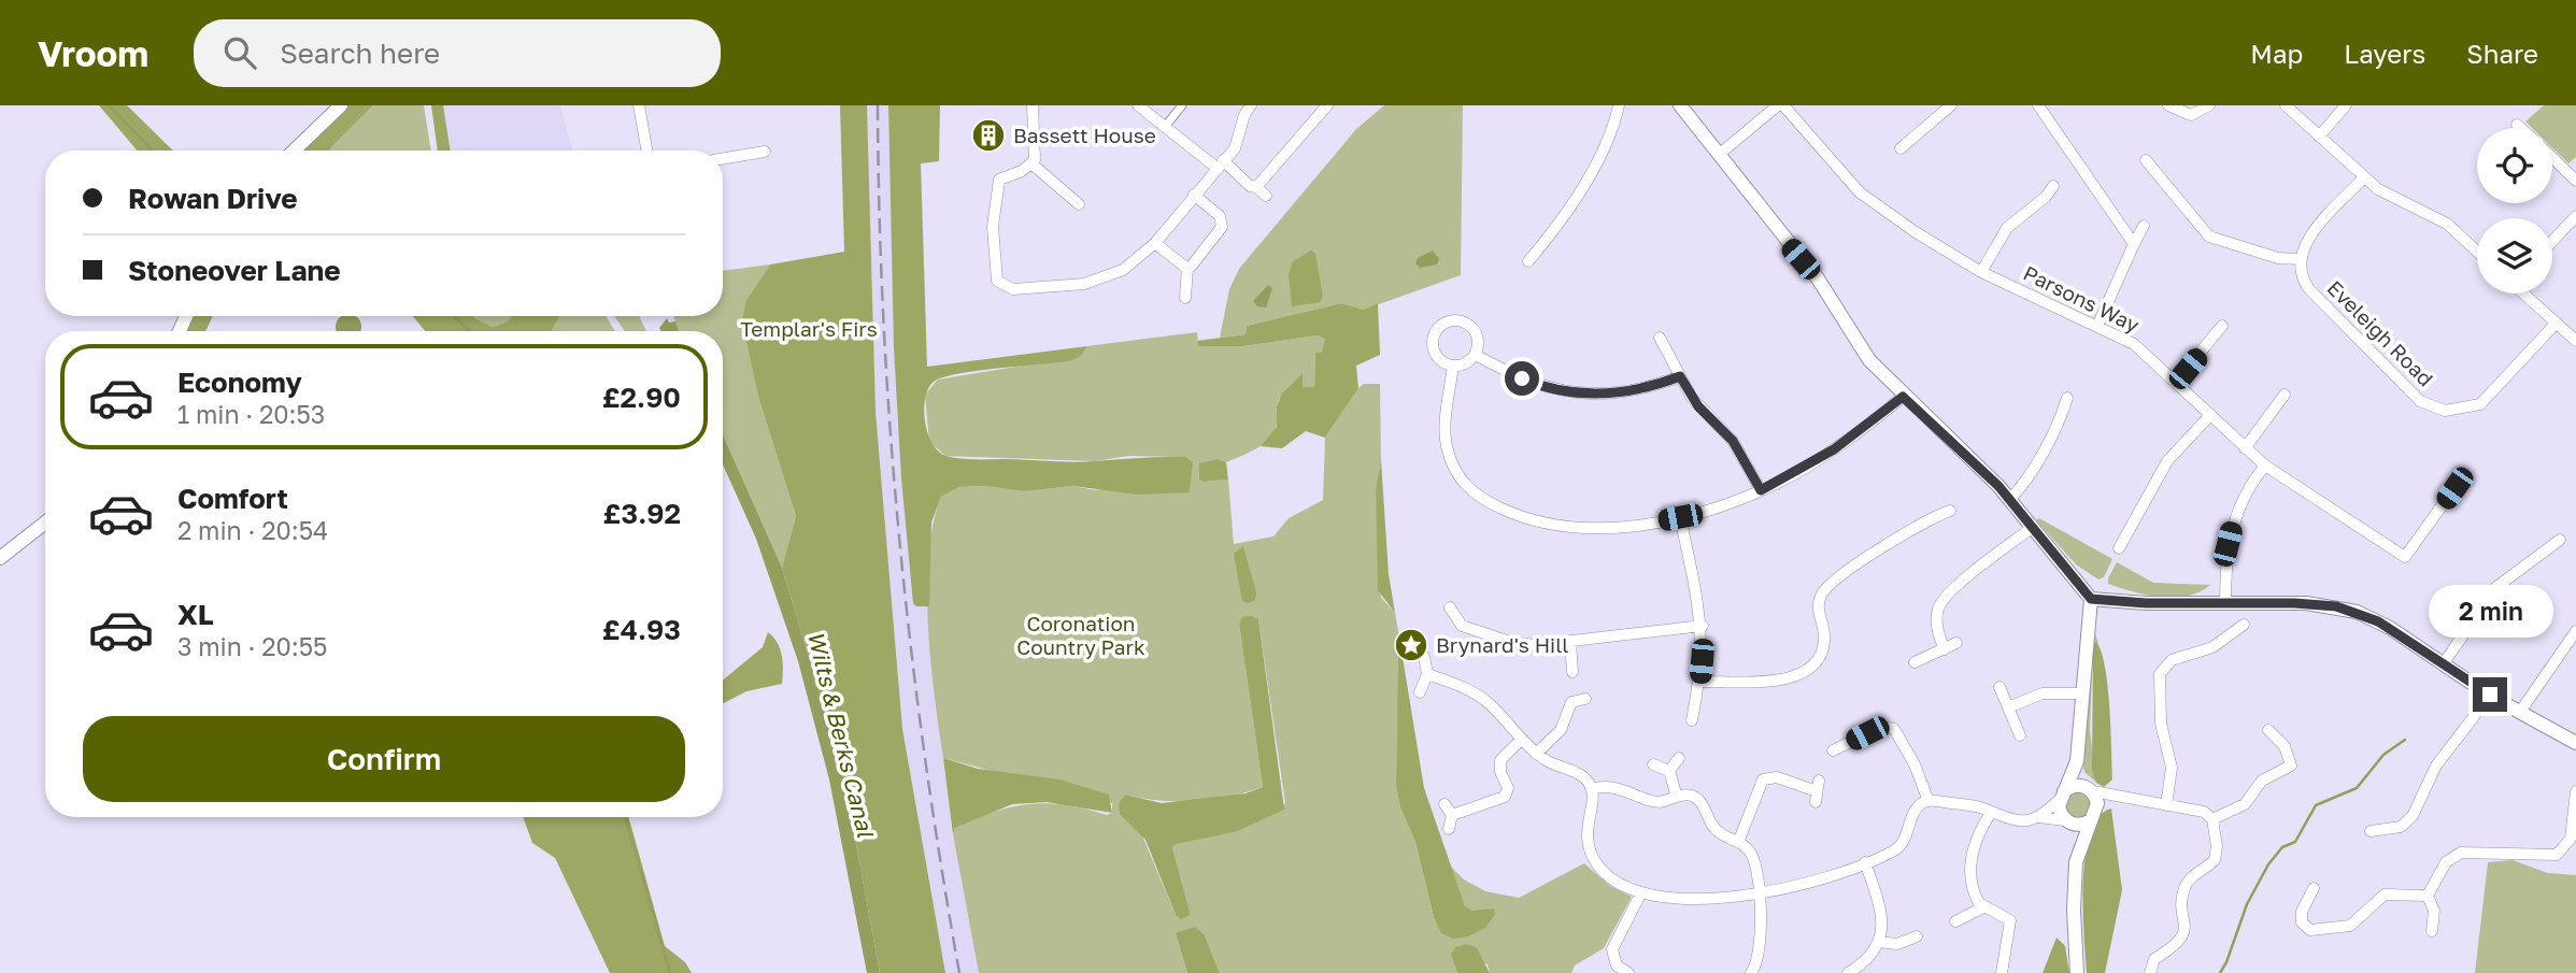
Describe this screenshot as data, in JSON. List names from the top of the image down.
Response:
{
  "streets": {
    "street": ["Parsons Way", "Eveleigh Road"]
  },
  "water": ["Wilts & Berks Canal"],
  "parks": ["Templar's Firs", "Coronation Country Park"],
  "places": {
    "building": ["Bassett House"],
    "place": ["Brynard's Hill"]
  },
  "page": {
    "header": "Vroom",
    "search": "Search here",
    "nav": ["Map", "Layers", "Share"],
    "banner": ["Rowan Drive", "Stoneover Lane"],
    "list": [
      {
        "name": "Economy",
        "note": "1 min · 20:53",
        "value": "£2.90"
      },
      {
        "name": "Comfort",
        "note": "2 min · 20:54",
        "value": "£3.92"
      },
      {
        "name": "XL",
        "note": "3 min · 20:55",
        "value": "£4.93"
      }
    ],
    "bubble": "2 min",
    "buttons": "Confirm"
  }
}
